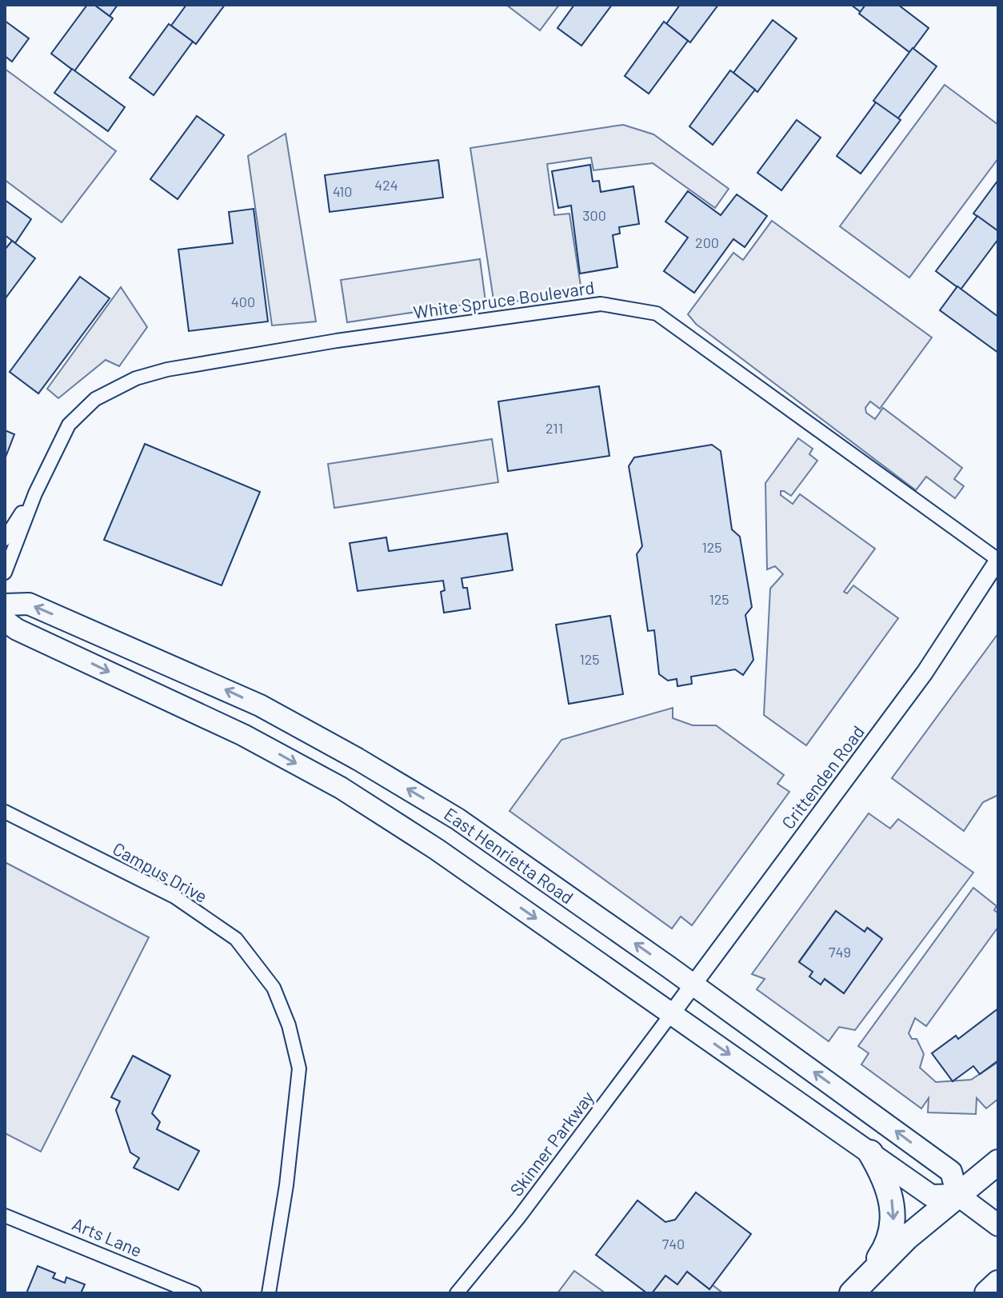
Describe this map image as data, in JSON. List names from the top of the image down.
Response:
{
  "streets": {
    "main road": ["East Henrietta Road"],
    "street": [
      "White Spruce Boulevard",
      "Crittenden Road",
      "Campus Drive",
      "Skinner Parkway",
      "Arts Lane"
    ]
  },
  "crossings": [
    ["White Spruce Boulevard", "Crittenden Road"],
    ["Crittenden Road", "East Henrietta Road"],
    ["Crittenden Road", "Skinner Parkway"],
    ["East Henrietta Road", "Skinner Parkway"]
  ],
  "house_numbers": [
    "424",
    "410",
    "300",
    "200",
    "400",
    "211",
    "125",
    "125",
    "125",
    "749",
    "740"
  ]
}
